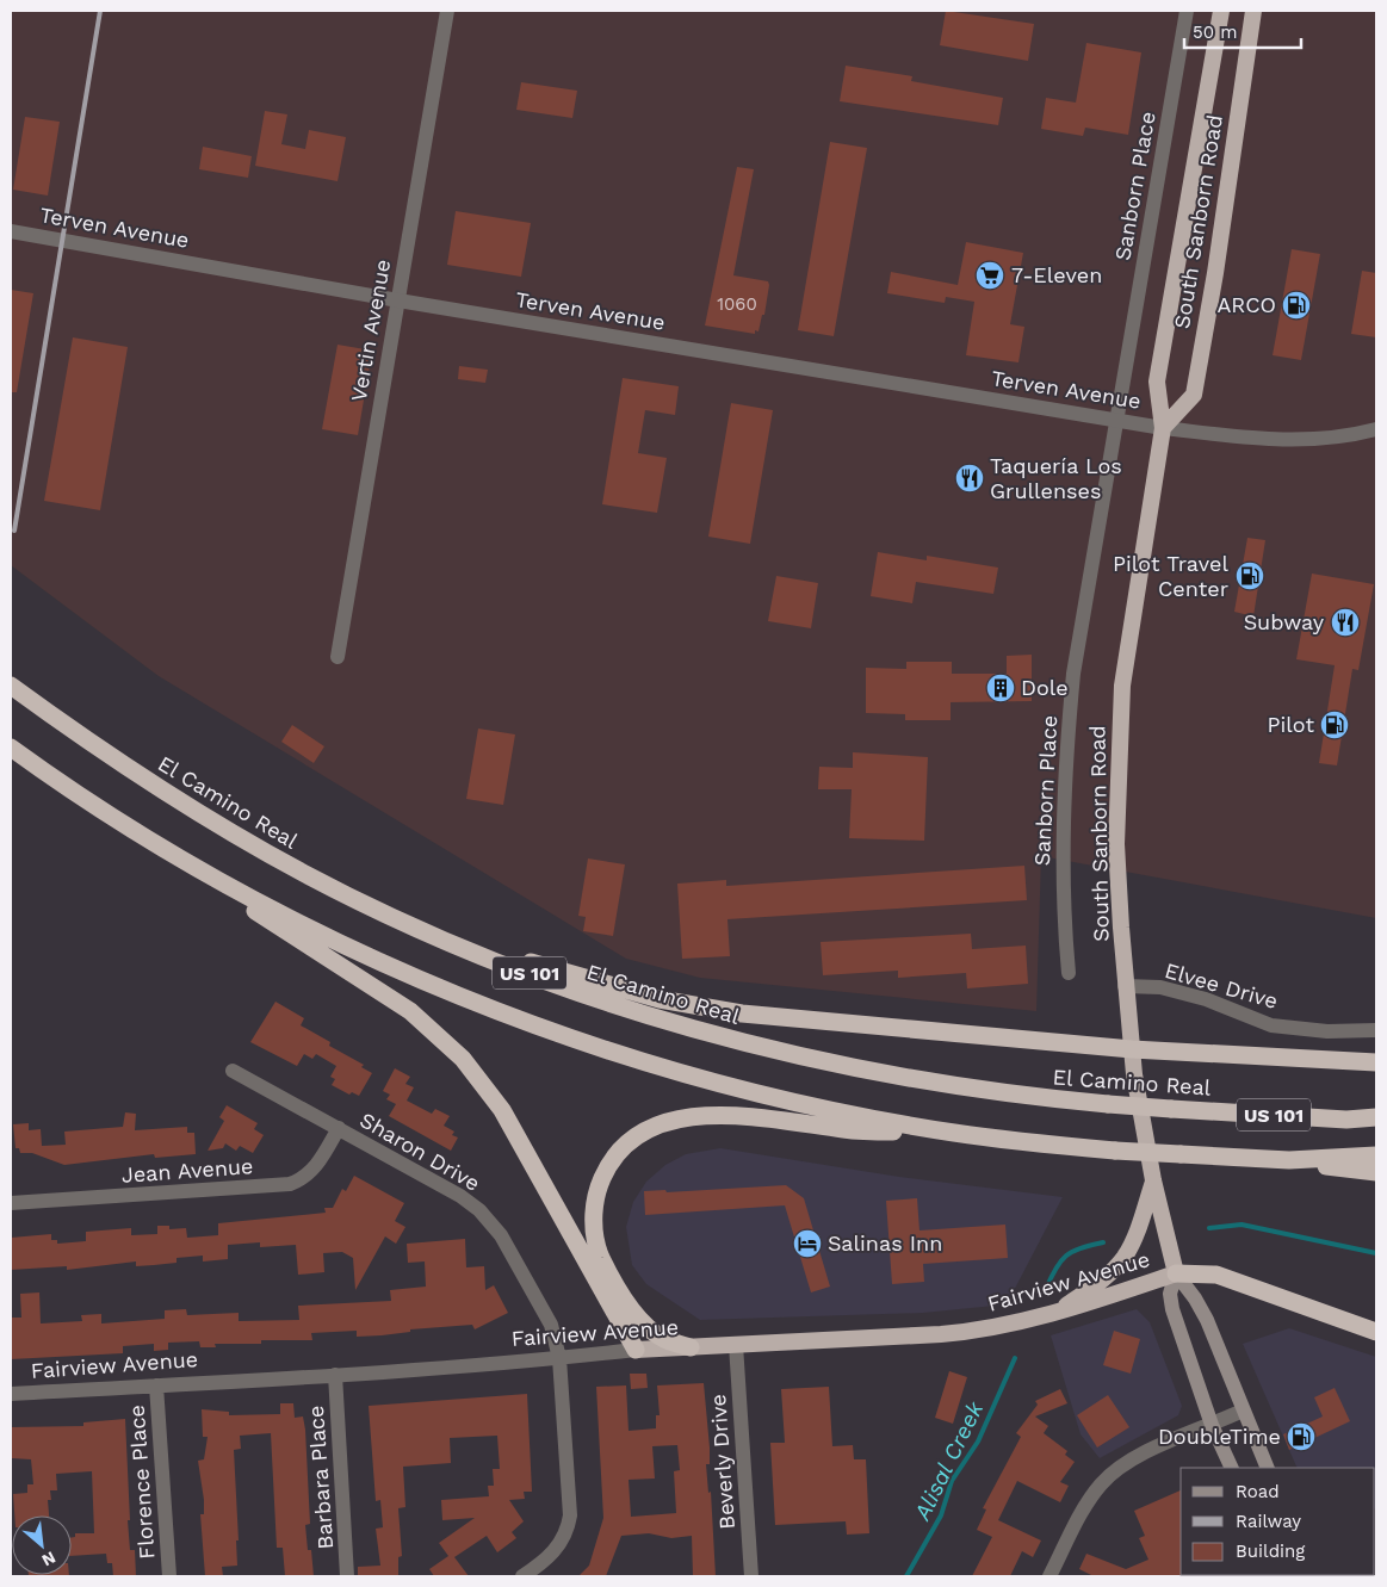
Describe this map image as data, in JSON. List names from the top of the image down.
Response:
{
  "streets": {
    "highway": [
      "South Sanborn Road",
      "El Camino Real",
      "US 101",
      "Fairview Avenue"
    ],
    "street": [
      "Sanborn Place",
      "Terven Avenue",
      "Vertin Avenue",
      "Elvee Drive",
      "Sharon Drive",
      "Jean Avenue",
      "Beverly Drive",
      "Barbara Place",
      "Florence Place"
    ]
  },
  "crossings": [
    ["Sanborn Place", "Terven Avenue"],
    ["South Sanborn Road", "Terven Avenue"],
    ["South Sanborn Road", "Elvee Drive"],
    ["South Sanborn Road", "Fairview Avenue"],
    ["Terven Avenue", "Vertin Avenue"],
    ["Sharon Drive", "Jean Avenue"],
    ["Sharon Drive", "Fairview Avenue"],
    ["Fairview Avenue", "Beverly Drive"],
    ["Fairview Avenue", "Barbara Place"],
    ["Fairview Avenue", "Florence Place"]
  ],
  "water": ["Alisal Creek"],
  "places": {
    "supermarket": ["7-Eleven"],
    "fuel station": [
      "ARCO",
      "Pilot Travel Center",
      "Pilot",
      "DoubleTime"
    ],
    "restaurant": ["Taquería Los Grullenses", "Subway"],
    "building": ["Dole"],
    "hotel": ["Salinas Inn"]
  },
  "house_numbers": ["1060"],
  "legend": ["Road", "Railway", "Building"],
  "scale_bar": "50 m",
  "north": "bottom right"
}
